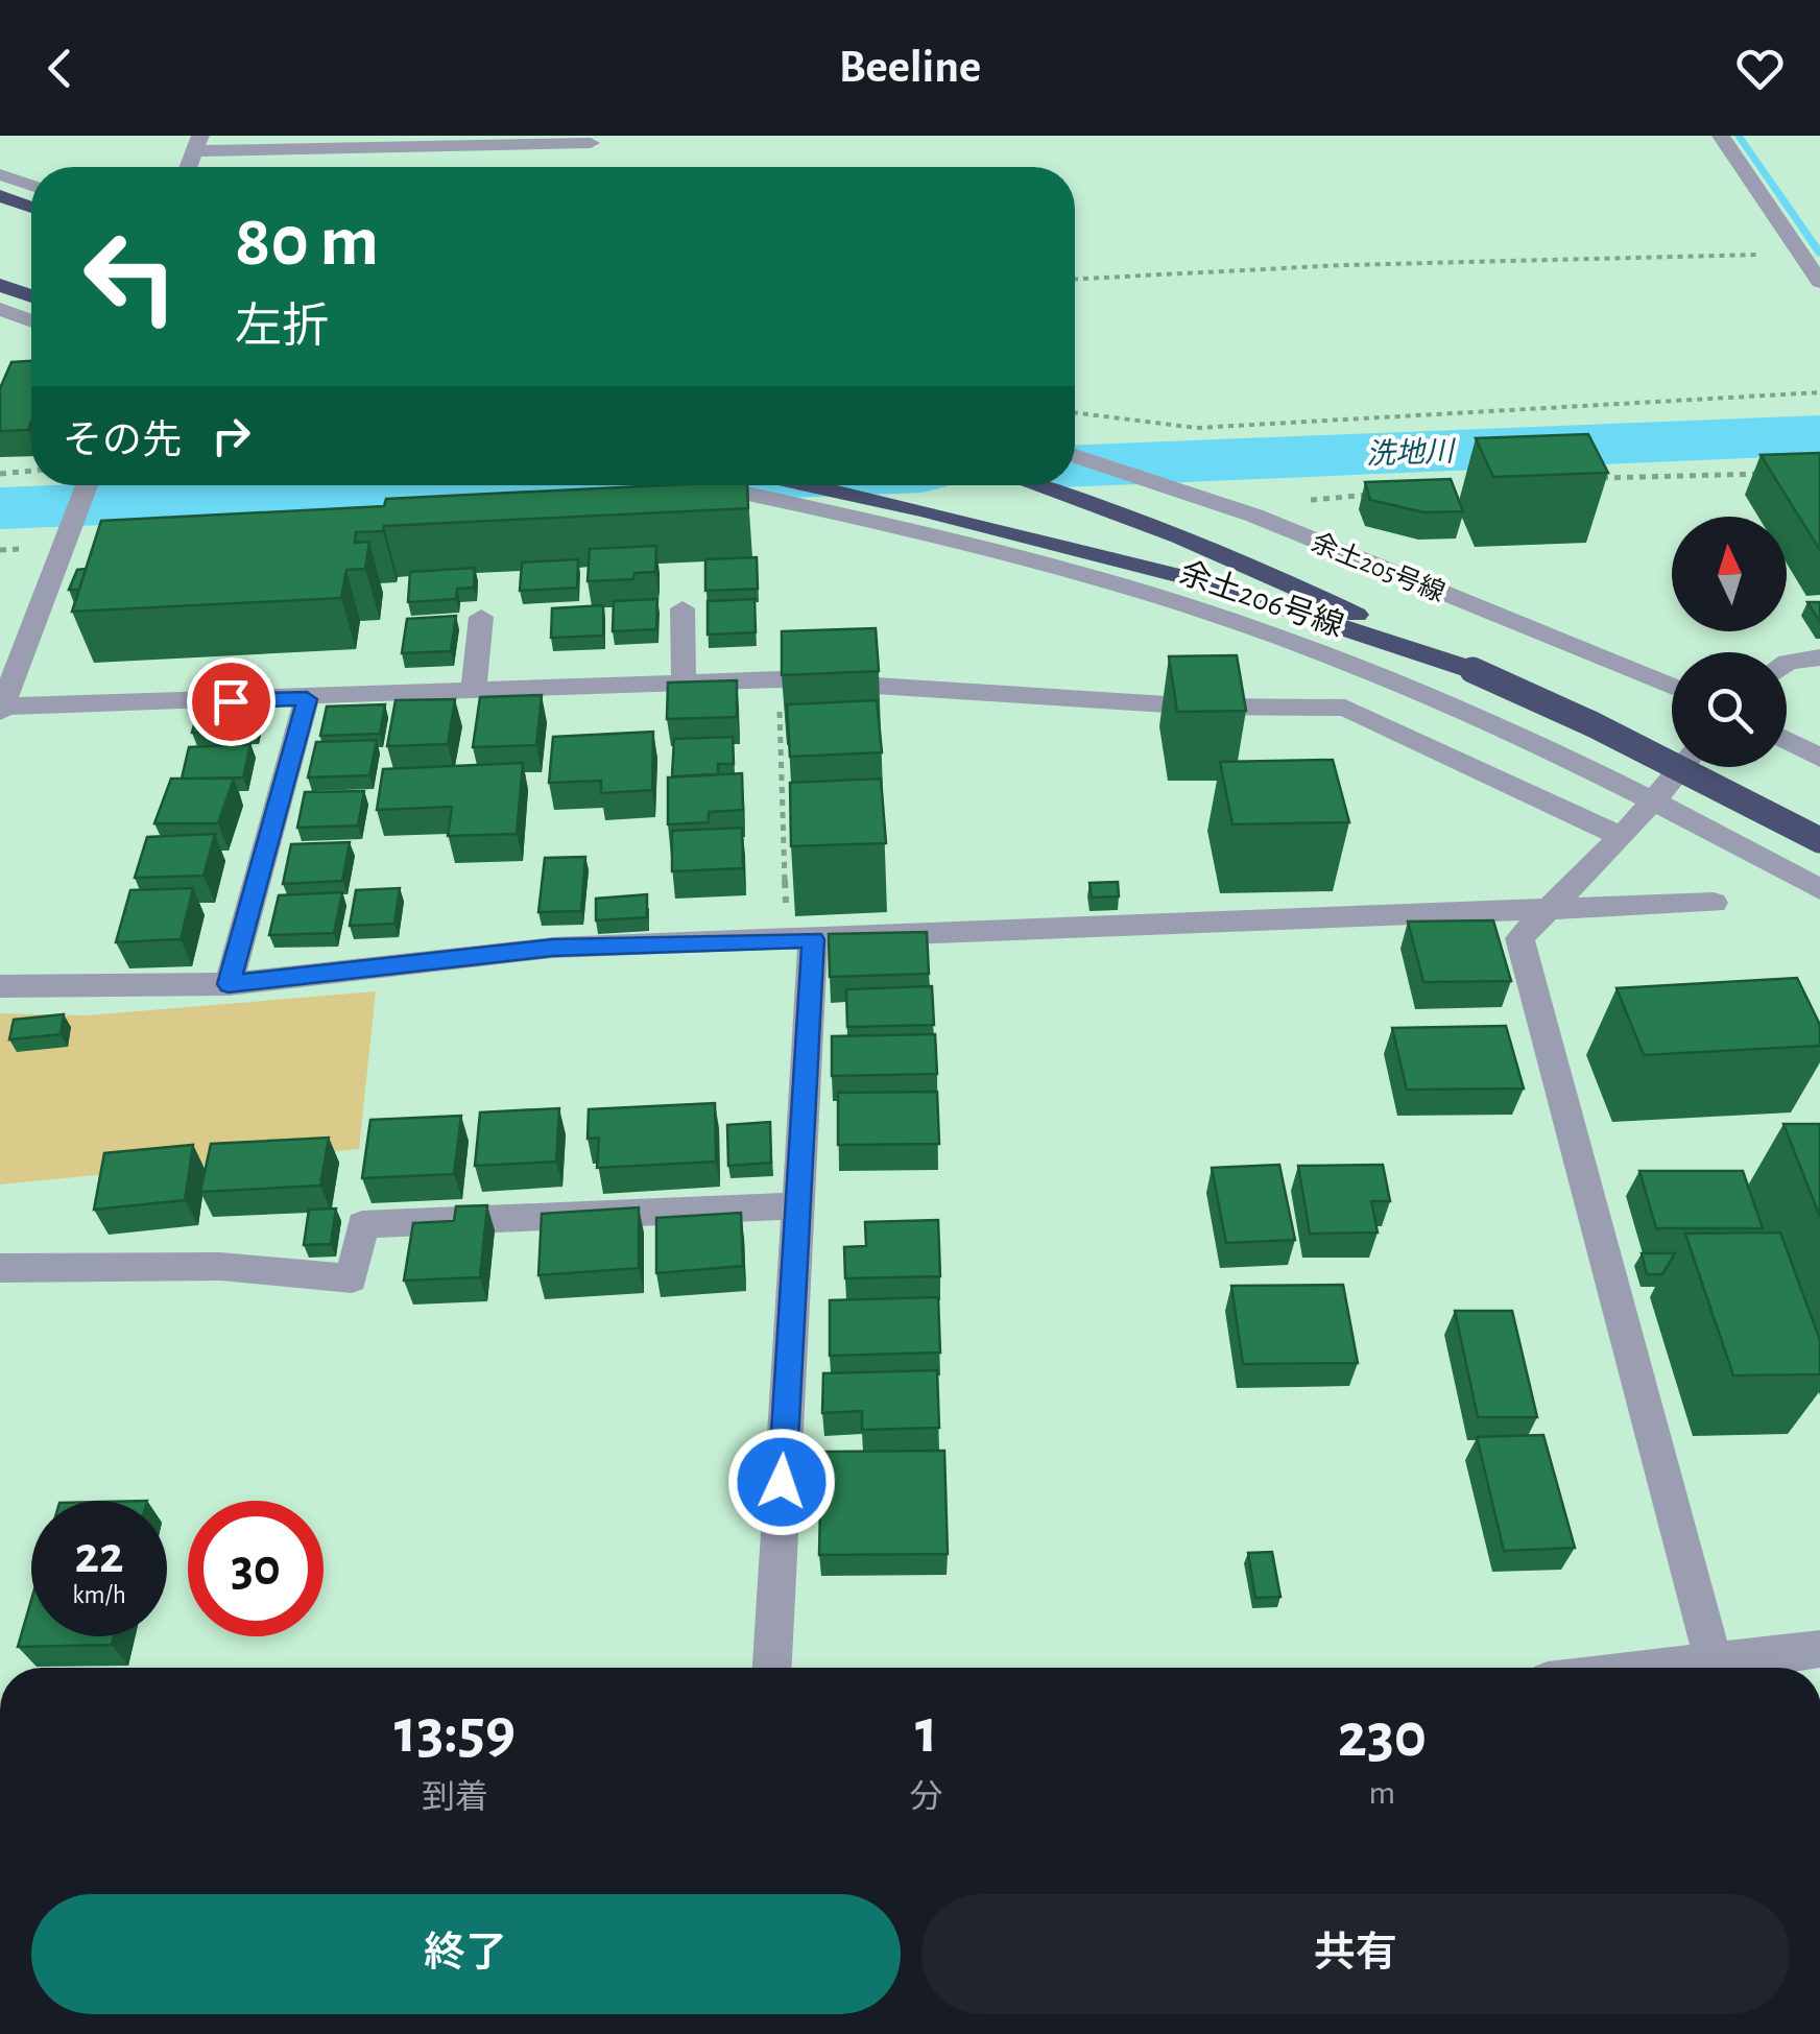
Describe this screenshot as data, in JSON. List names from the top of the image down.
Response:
{
  "streets": {
    "street": ["余土205号線", "余土206号線"]
  },
  "water": ["洗地川"],
  "north": "top",
  "page": {
    "header": "Beeline",
    "turn": ["80 m", "左折"],
    "then": "その先",
    "speed": "22 km/h",
    "limit": "30",
    "eta": [
      "13:59",
      "到着",
      "1",
      "分",
      "230",
      "m"
    ],
    "buttons": ["終了", "共有"]
  }
}
